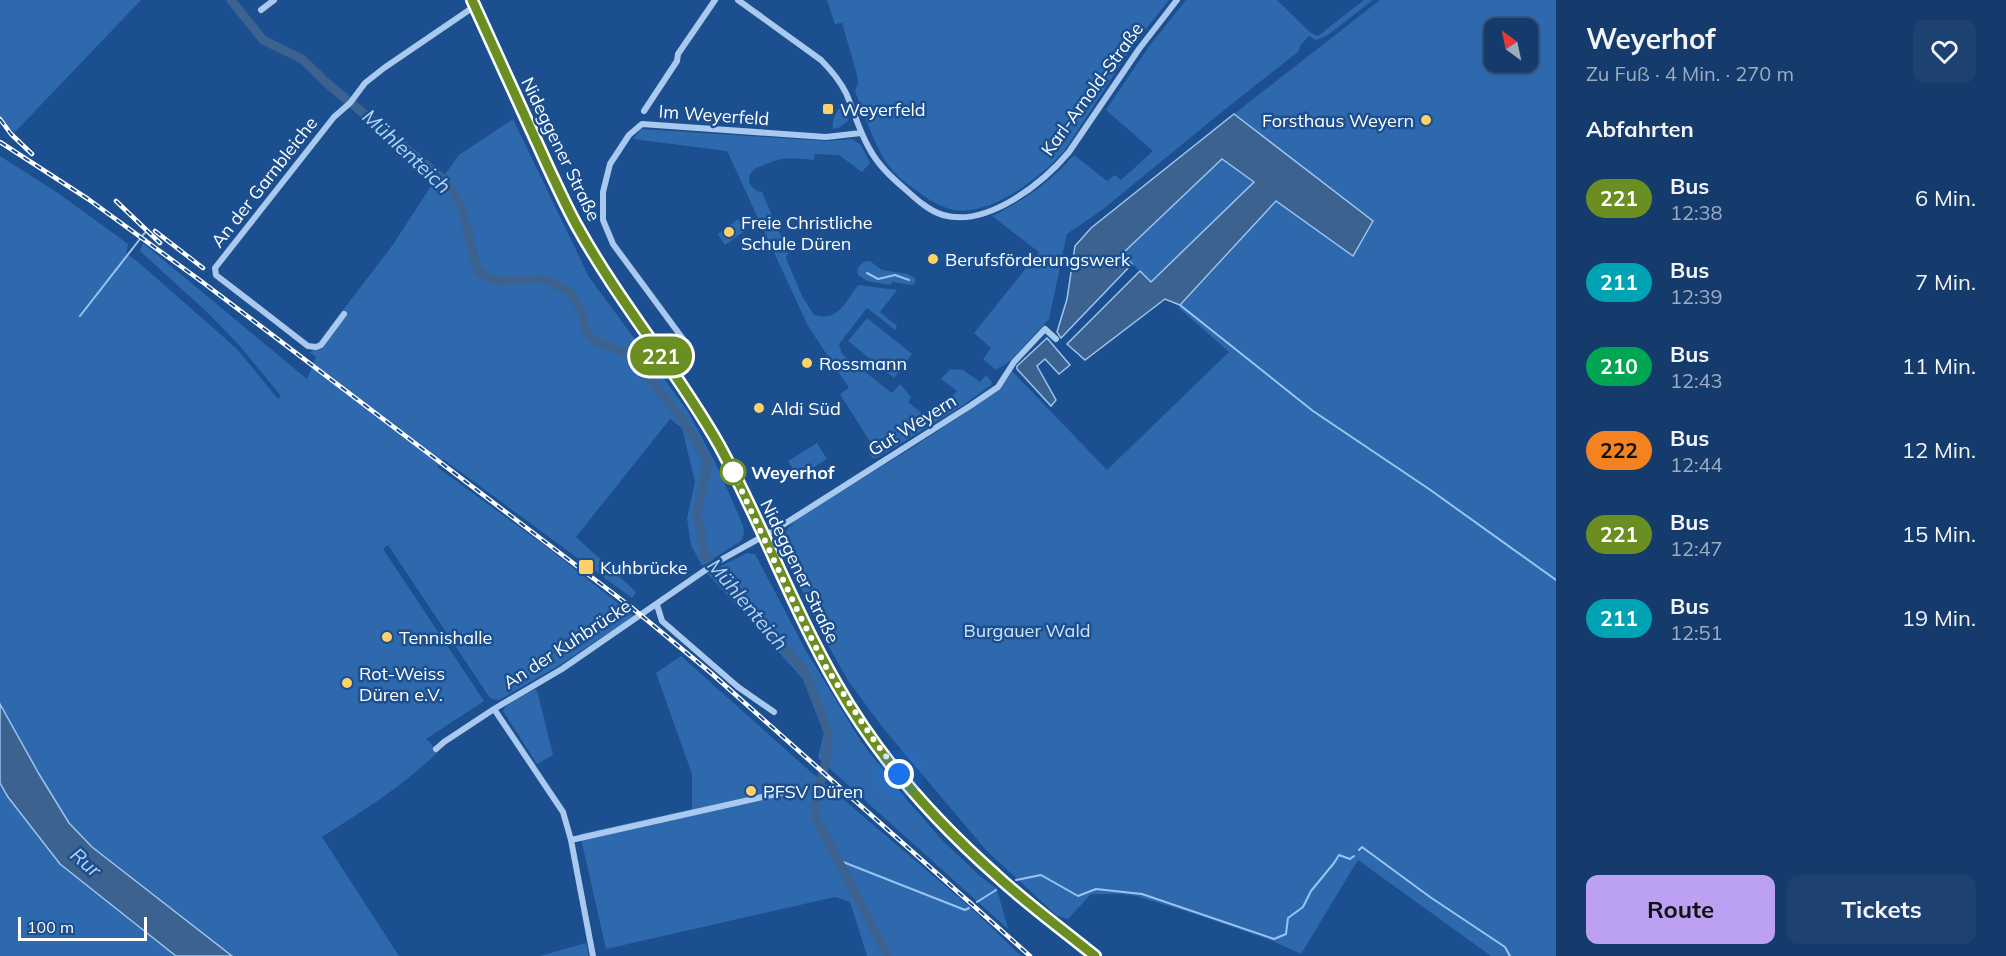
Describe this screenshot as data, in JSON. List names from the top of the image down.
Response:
{
  "streets": {
    "main road": ["Nideggener Straße"],
    "street": [
      "Karl-Arnold-Straße",
      "Im Weyerfeld",
      "An der Garnbleiche",
      "Gut Weyern",
      "An der Kuhbrücke"
    ]
  },
  "crossings": [
    ["Karl-Arnold-Straße", "Im Weyerfeld"],
    ["Nideggener Straße", "An der Garnbleiche"],
    ["Nideggener Straße", "Gut Weyern"],
    ["Nideggener Straße", "An der Kuhbrücke"],
    ["Gut Weyern", "An der Kuhbrücke"]
  ],
  "water": ["Mühlenteich", "Rur"],
  "parks": ["Burgauer Wald"],
  "places": {
    "transit": ["Weyerfeld", "Kuhbrücke"],
    "other": [
      "Forsthaus Weyern",
      "Freie Christliche Schule Düren",
      "Berufsförderungswerk",
      "Rossmann",
      "Aldi Süd",
      "Weyerhof",
      "Tennishalle",
      "Rot-Weiss Düren e.V.",
      "PFSV Düren"
    ]
  },
  "lines": ["bus line 221"],
  "scale_bar": "100 m",
  "north": "top left",
  "page": {
    "on_map": "221",
    "heading": [
      ["Weyerhof", "Zu Fuß · 4 Min. · 270 m"],
      "Abfahrten"
    ],
    "list": [
      {
        "mark": "221",
        "name": "Bus",
        "note": "12:38",
        "value": "6 Min."
      },
      {
        "mark": "211",
        "name": "Bus",
        "note": "12:39",
        "value": "7 Min."
      },
      {
        "mark": "210",
        "name": "Bus",
        "note": "12:43",
        "value": "11 Min."
      },
      {
        "mark": "222",
        "name": "Bus",
        "note": "12:44",
        "value": "12 Min."
      },
      {
        "mark": "221",
        "name": "Bus",
        "note": "12:47",
        "value": "15 Min."
      },
      {
        "mark": "211",
        "name": "Bus",
        "note": "12:51",
        "value": "19 Min."
      }
    ],
    "buttons": ["Route", "Tickets"],
    "scale": "100 m"
  }
}
